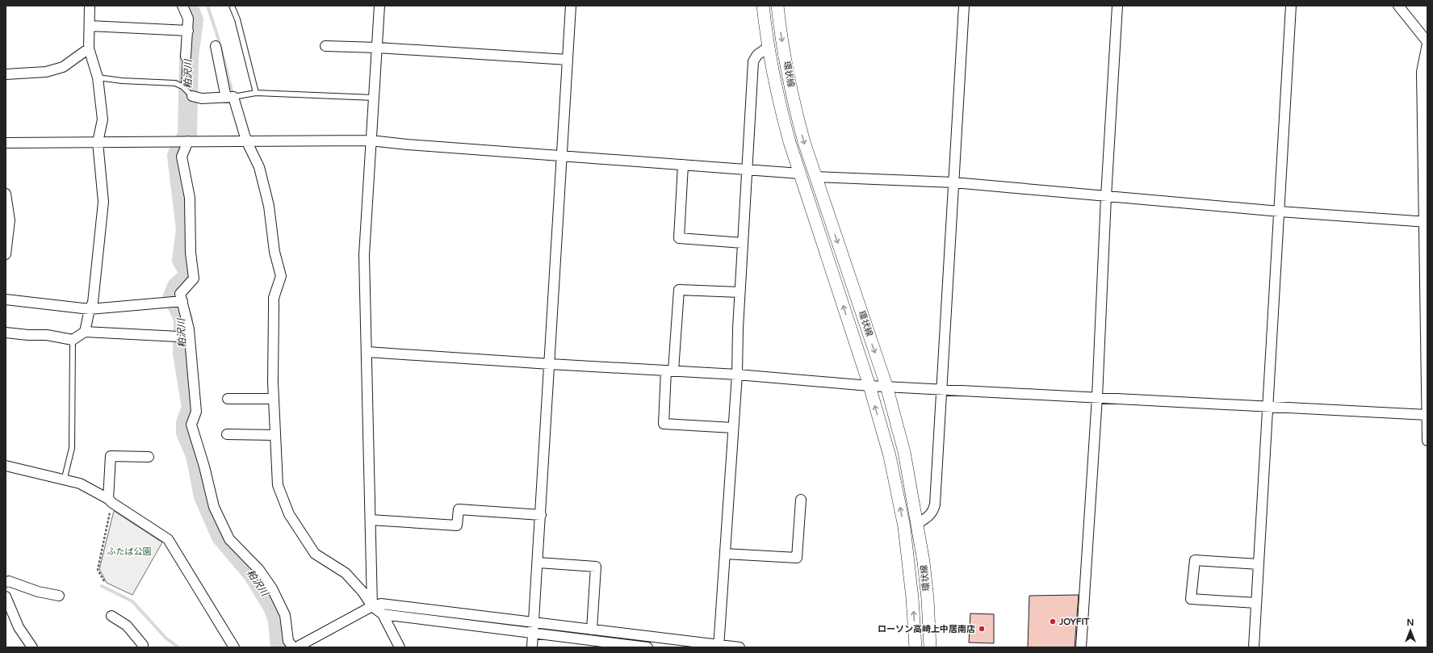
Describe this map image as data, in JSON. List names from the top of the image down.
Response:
{
  "streets": {
    "street": ["環状線"]
  },
  "water": ["粕沢川"],
  "parks": ["ふたば公園"],
  "places": ["JOYFIT", "ローソン高崎上中居南店"],
  "north": "top"
}
